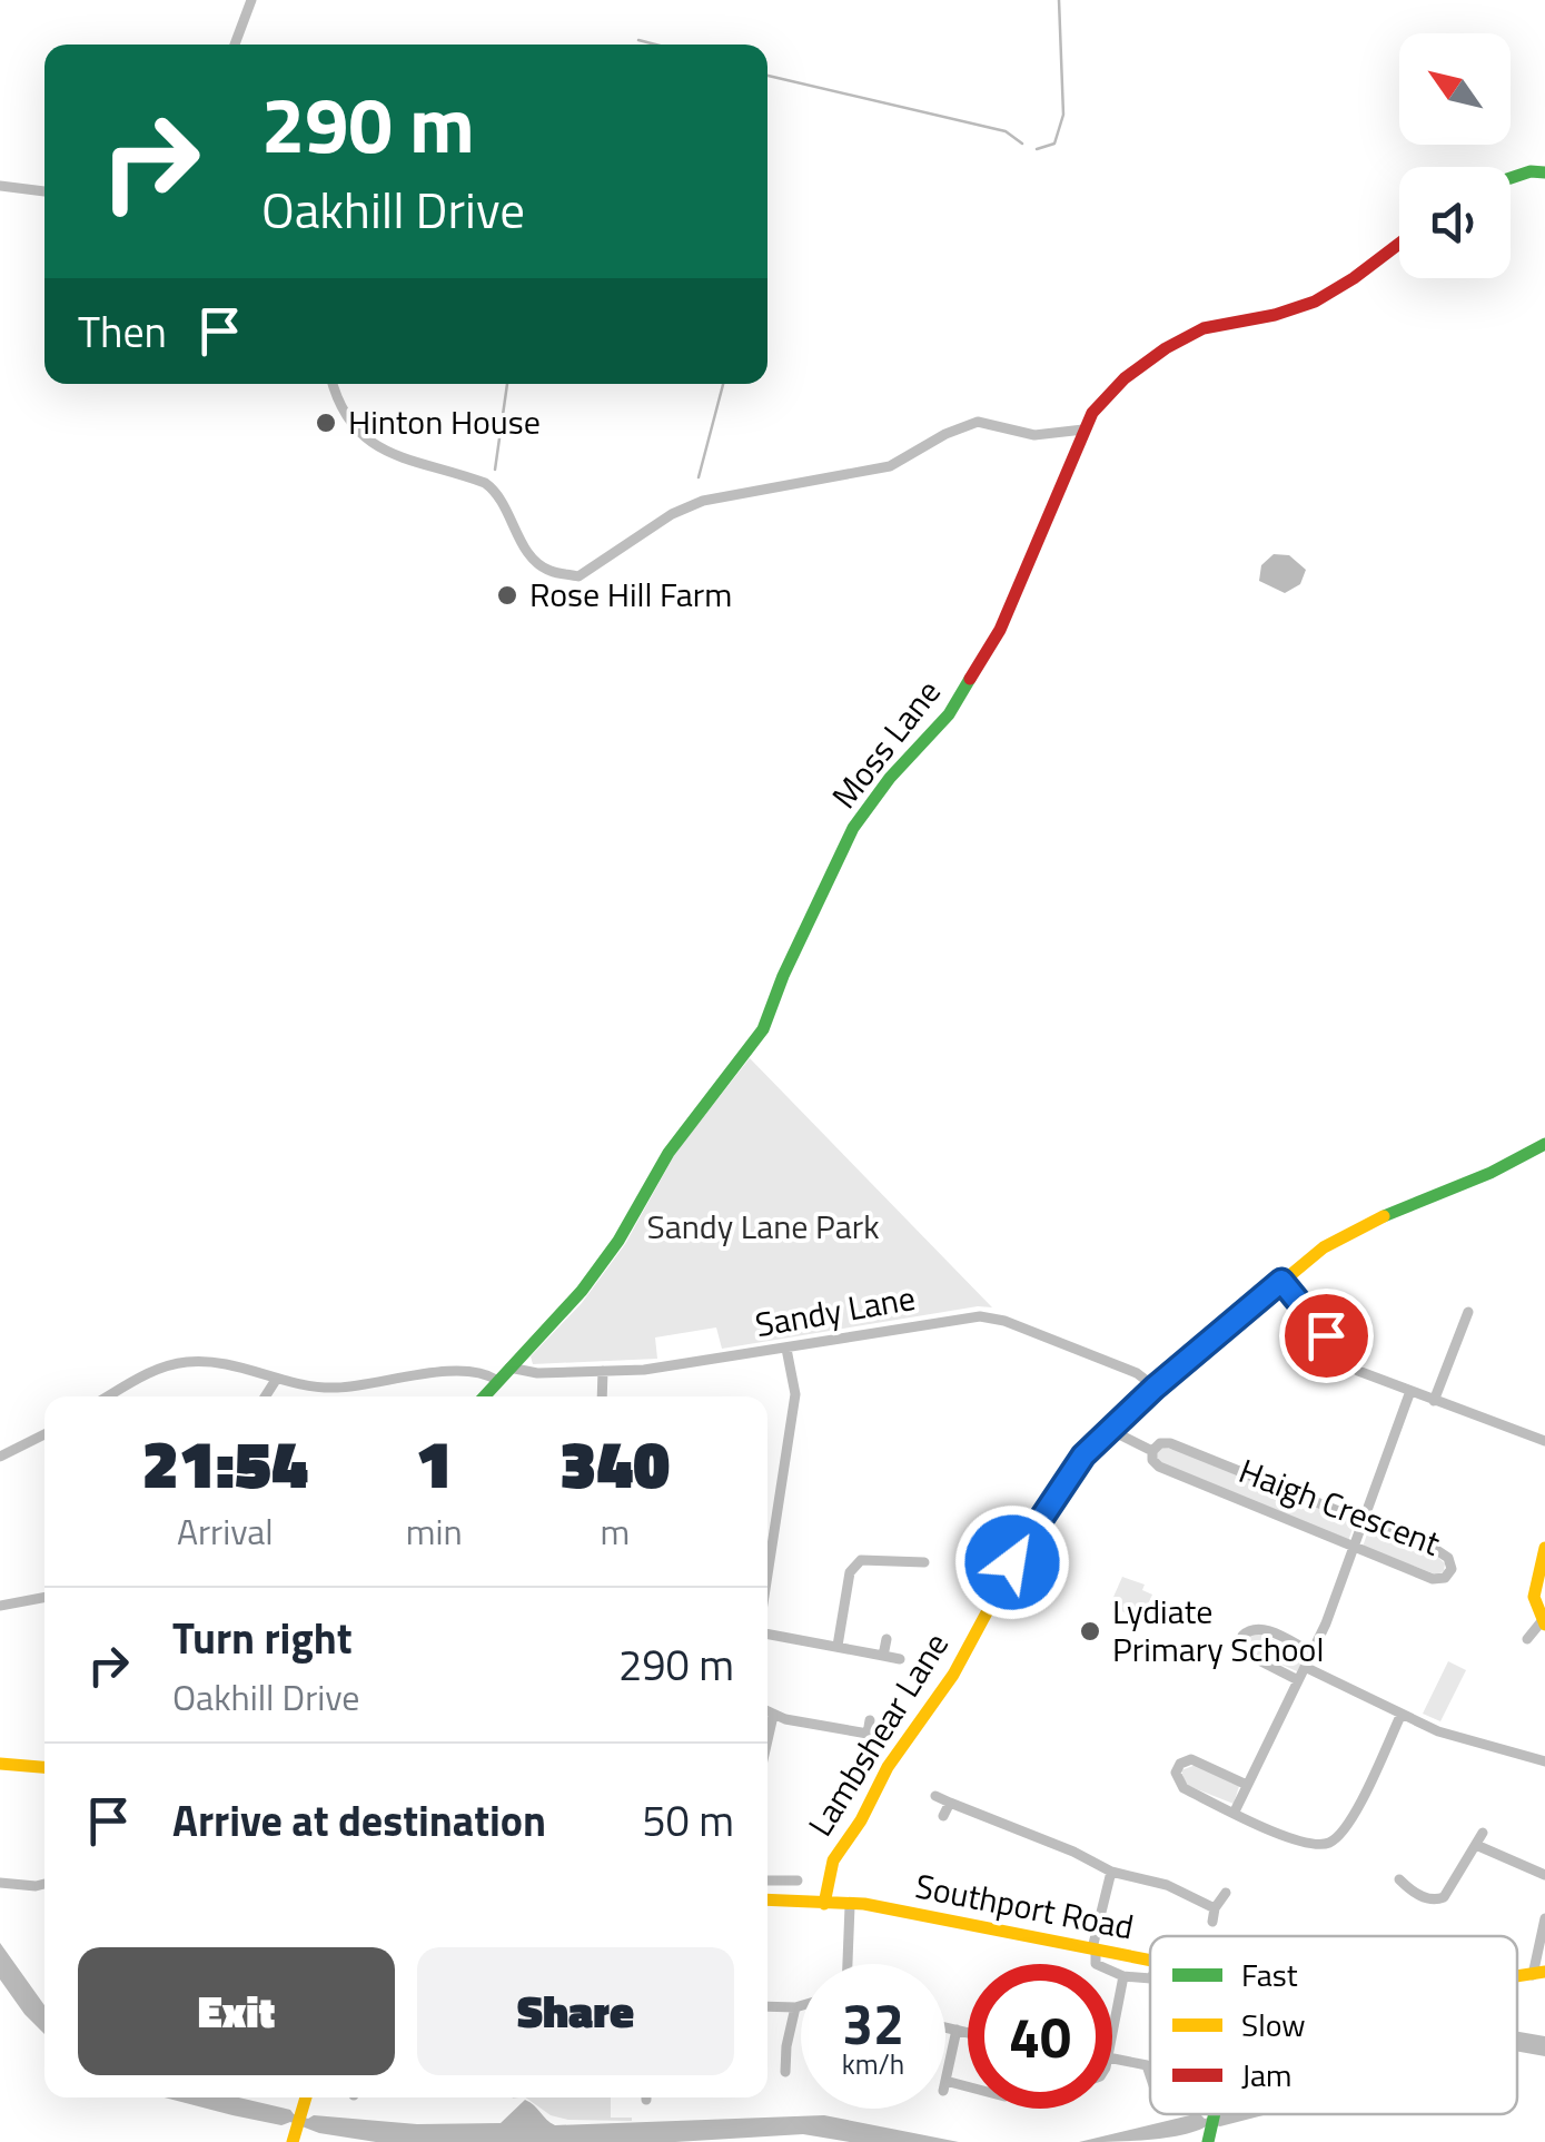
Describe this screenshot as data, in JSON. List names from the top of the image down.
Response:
{
  "streets": {
    "street": [
      "Moss Lane",
      "Sandy Lane",
      "Haigh Crescent",
      "Lambshear Lane",
      "Southport Road"
    ]
  },
  "crossings": [
    ["Moss Lane", "Sandy Lane"],
    ["Sandy Lane", "Lambshear Lane"],
    ["Haigh Crescent", "Lambshear Lane"],
    ["Lambshear Lane", "Southport Road"]
  ],
  "parks": ["Sandy Lane Park"],
  "places": ["Hinton House", "Rose Hill Farm", "Lydiate Primary School"],
  "legend": ["Fast", "Slow", "Jam"],
  "north": "top left",
  "page": {
    "turn": ["290 m", "Oakhill Drive"],
    "then": "Then",
    "eta": [
      "21:54",
      "Arrival",
      "1",
      "min",
      "340",
      "m"
    ],
    "list": [
      {
        "name": "Turn right",
        "note": "Oakhill Drive",
        "value": "290 m"
      },
      {
        "name": "Arrive at destination",
        "value": "50 m"
      }
    ],
    "buttons": ["Exit", "Share"],
    "speed": "32 km/h",
    "limit": "40"
  }
}
